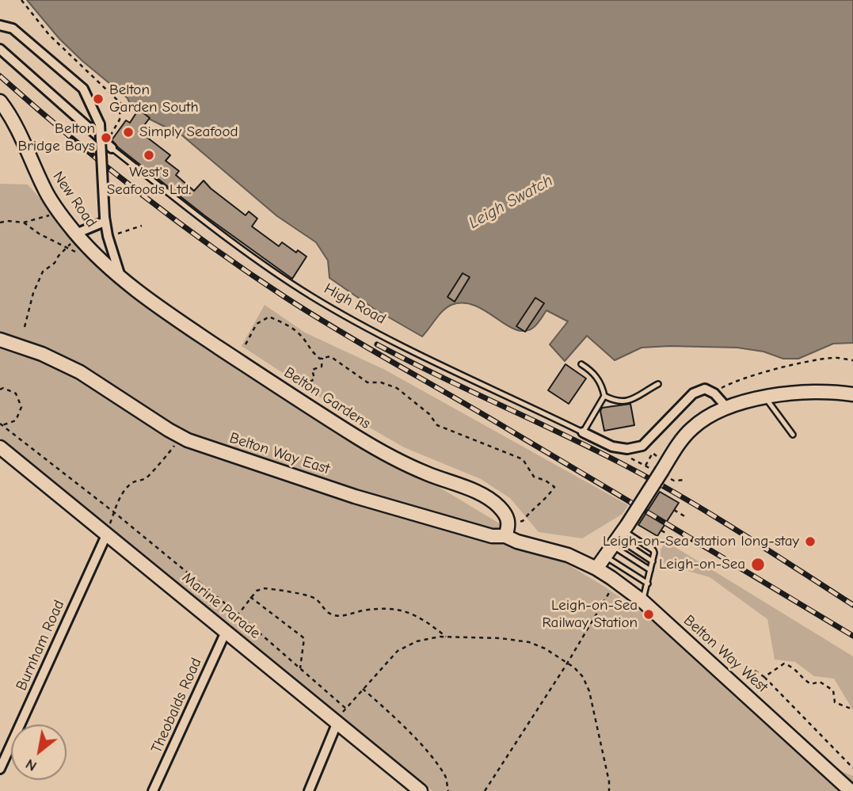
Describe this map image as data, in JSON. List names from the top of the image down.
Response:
{
  "streets": {
    "street": [
      "New Road",
      "High Road",
      "Belton Gardens",
      "Belton Way East",
      "Marine Parade",
      "Burnham Road",
      "Belton Way West",
      "Theobalds Road"
    ]
  },
  "crossings": [
    ["New Road", "Belton Gardens"],
    ["Belton Gardens", "Belton Way East"],
    ["Belton Way East", "Belton Way West"],
    ["Marine Parade", "Burnham Road"],
    ["Marine Parade", "Theobalds Road"]
  ],
  "water": ["Leigh Swatch"],
  "places": [
    "Belton Garden South",
    "Simply Seafood",
    "Belton Bridge Bays",
    "West's Seafoods Ltd.",
    "Leigh-on-Sea station long-stay",
    "Leigh-on-Sea",
    "Leigh-on-Sea Railway Station"
  ],
  "north": "bottom left"
}
